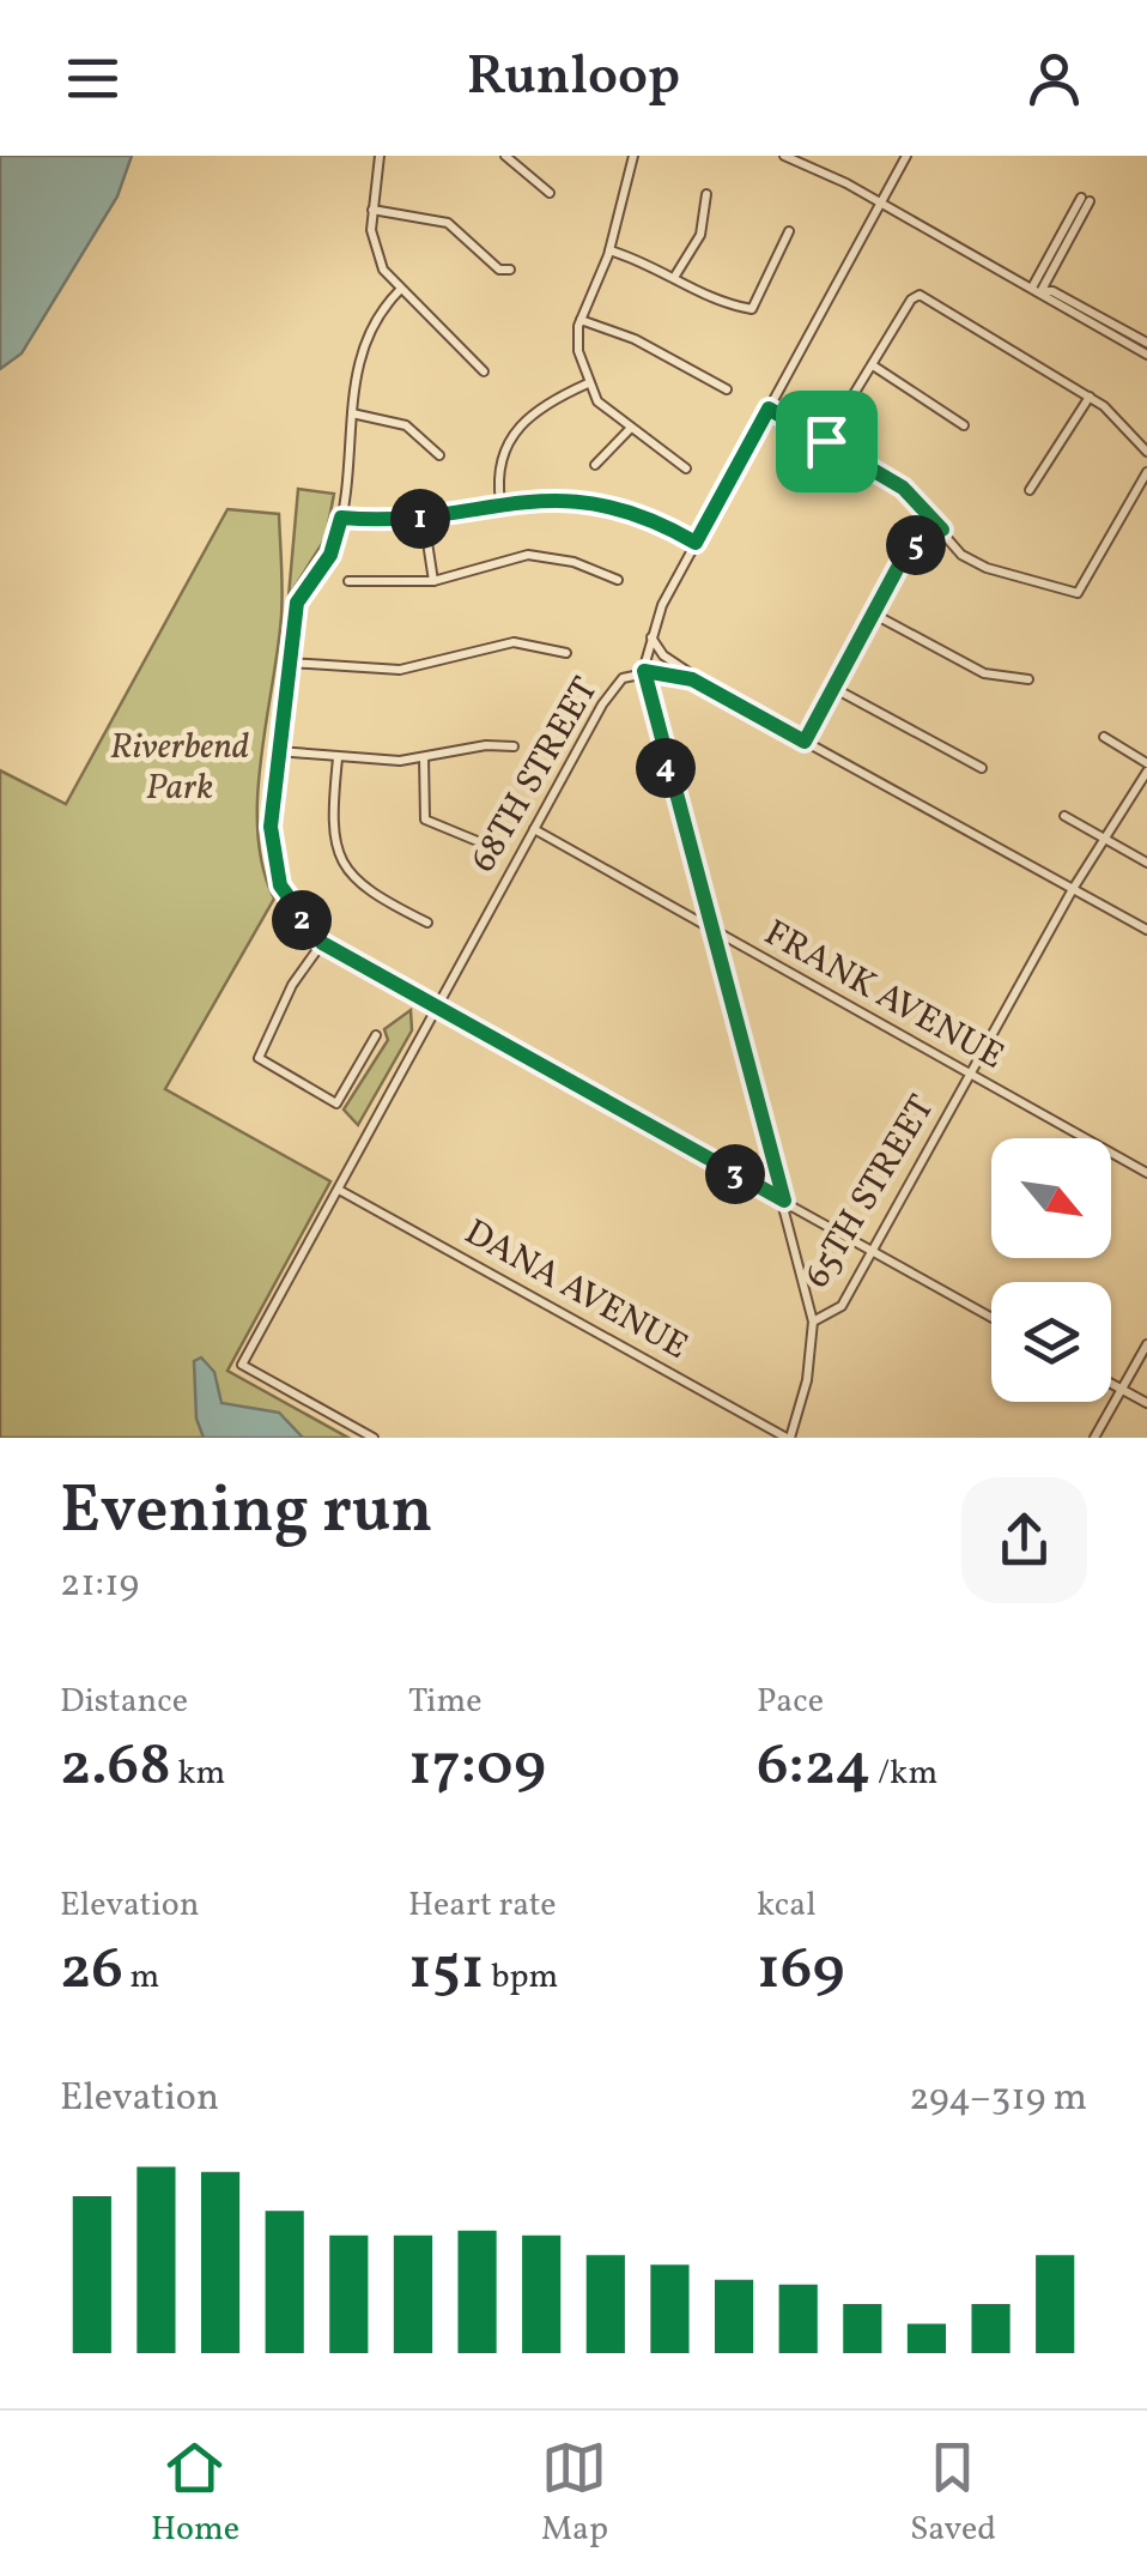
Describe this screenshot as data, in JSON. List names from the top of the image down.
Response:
{
  "streets": {
    "street": [
      "68TH STREET",
      "FRANK AVENUE",
      "65TH STREET",
      "DANA AVENUE"
    ]
  },
  "crossings": [
    ["68TH STREET", "FRANK AVENUE"],
    ["68TH STREET", "DANA AVENUE"],
    ["FRANK AVENUE", "65TH STREET"]
  ],
  "parks": ["Riverbend Park"],
  "north": "bottom right",
  "page": {
    "header": "Runloop",
    "pins": [
      "1",
      "5",
      "4",
      "2",
      "3"
    ],
    "heading": ["Evening run", "21:19"],
    "stats": [
      ["Distance", "2.68 km"],
      ["Time", "17:09"],
      ["Pace", "6:24 /km"],
      ["Elevation", "26 m"],
      ["Heart rate", "151 bpm"],
      ["kcal", "169"]
    ],
    "chart": ["Elevation", "294–319 m"],
    "tabs": ["Home", "Map", "Saved"]
  }
}
